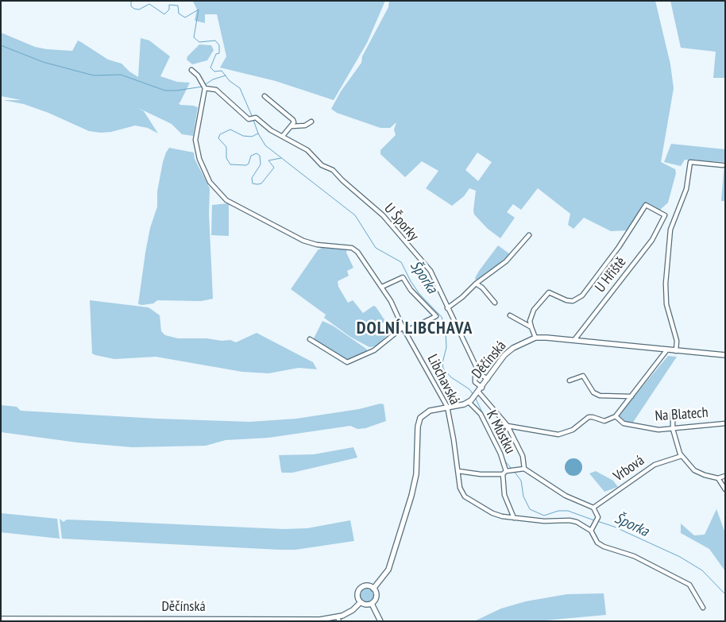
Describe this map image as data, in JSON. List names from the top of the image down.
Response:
{
  "streets": {
    "main road": ["Děčínská"],
    "street": [
      "U Šporky",
      "U Hřiště",
      "Libchavská",
      "Na Blatech",
      "K Můstku",
      "Vrbová"
    ]
  },
  "crossings": [
    ["U Šporky", "Děčínská"],
    ["U Šporky", "Libchavská"],
    ["U Hřiště", "Děčínská"],
    ["Děčínská", "K Můstku"],
    ["Libchavská", "K Můstku"]
  ],
  "districts": ["DOLNÍ LIBCHAVA"],
  "water": ["Šporka"]
}
